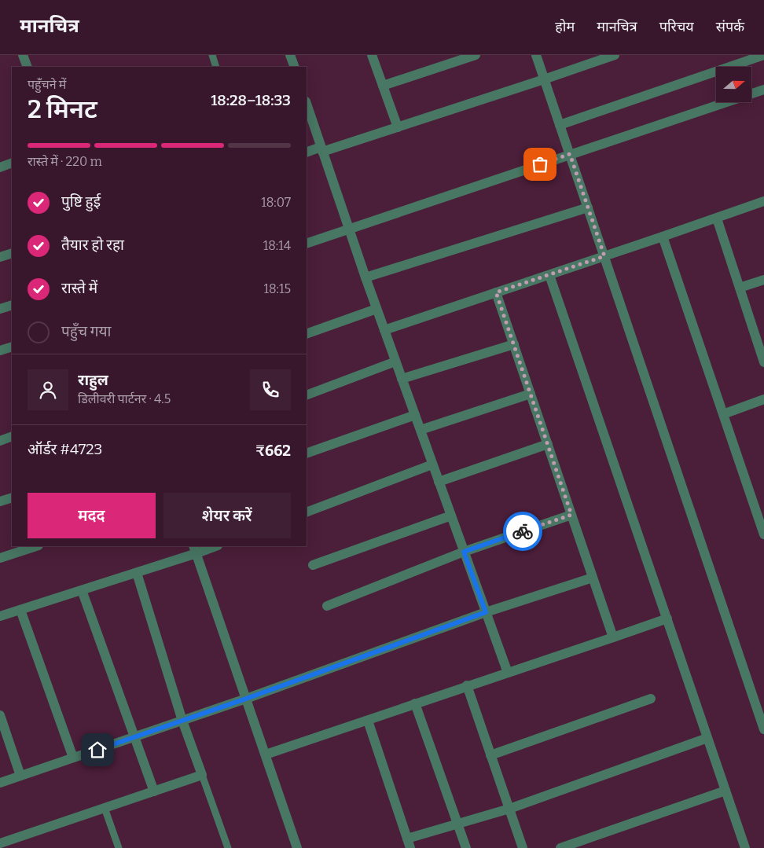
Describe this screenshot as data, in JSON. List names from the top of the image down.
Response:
{
  "north": "right",
  "page": {
    "header": "मानचित्र",
    "nav": [
      "होम",
      "मानचित्र",
      "परिचय",
      "संपर्क"
    ],
    "heading": ["2 मिनट", "पहुँचने में", "18:28–18:33"],
    "panel": [
      "राहुल",
      "डिलीवरी पार्टनर · 4.5",
      "ऑर्डर #4723",
      "₹662"
    ],
    "bar": "रास्ते में · 220 m",
    "list": [
      ["पुष्टि हुई", "18:07"],
      ["तैयार हो रहा", "18:14"],
      ["रास्ते में", "18:15"],
      "पहुँच गया"
    ],
    "buttons": ["मदद", "शेयर करें"]
  }
}
